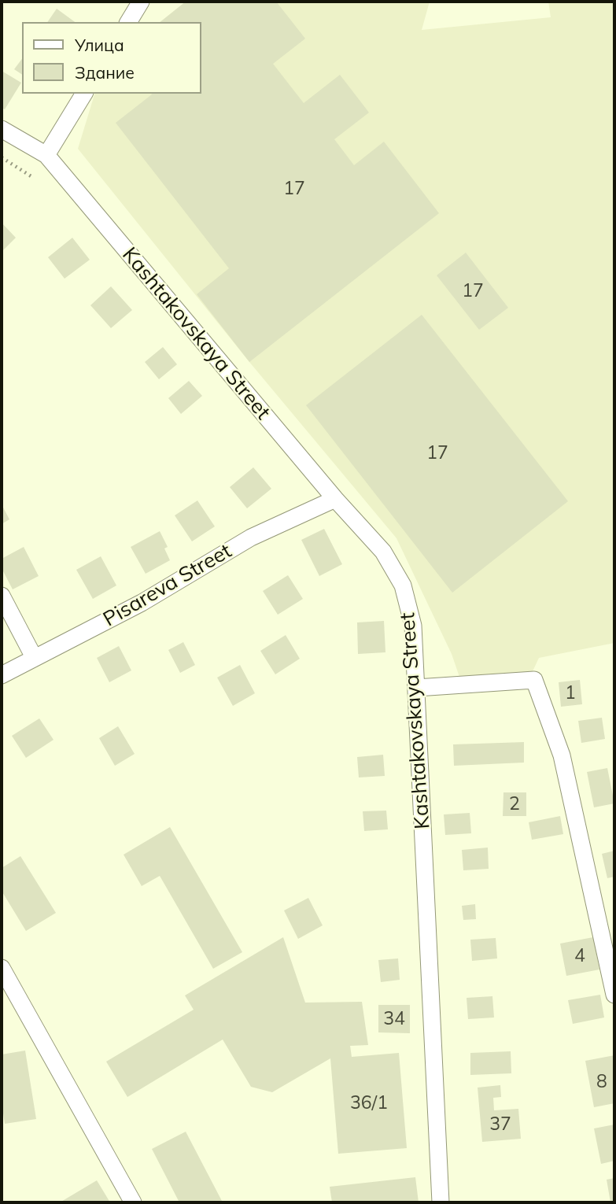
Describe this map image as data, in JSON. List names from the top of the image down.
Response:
{
  "streets": {
    "street": ["Kashtakovskaya Street", "Pisareva Street"]
  },
  "crossings": [
    ["Kashtakovskaya Street", "Pisareva Street"]
  ],
  "house_numbers": [
    "17",
    "17",
    "17",
    "1",
    "2",
    "4",
    "34",
    "8",
    "36/1",
    "37"
  ],
  "legend": ["Улица", "Здание"]
}
